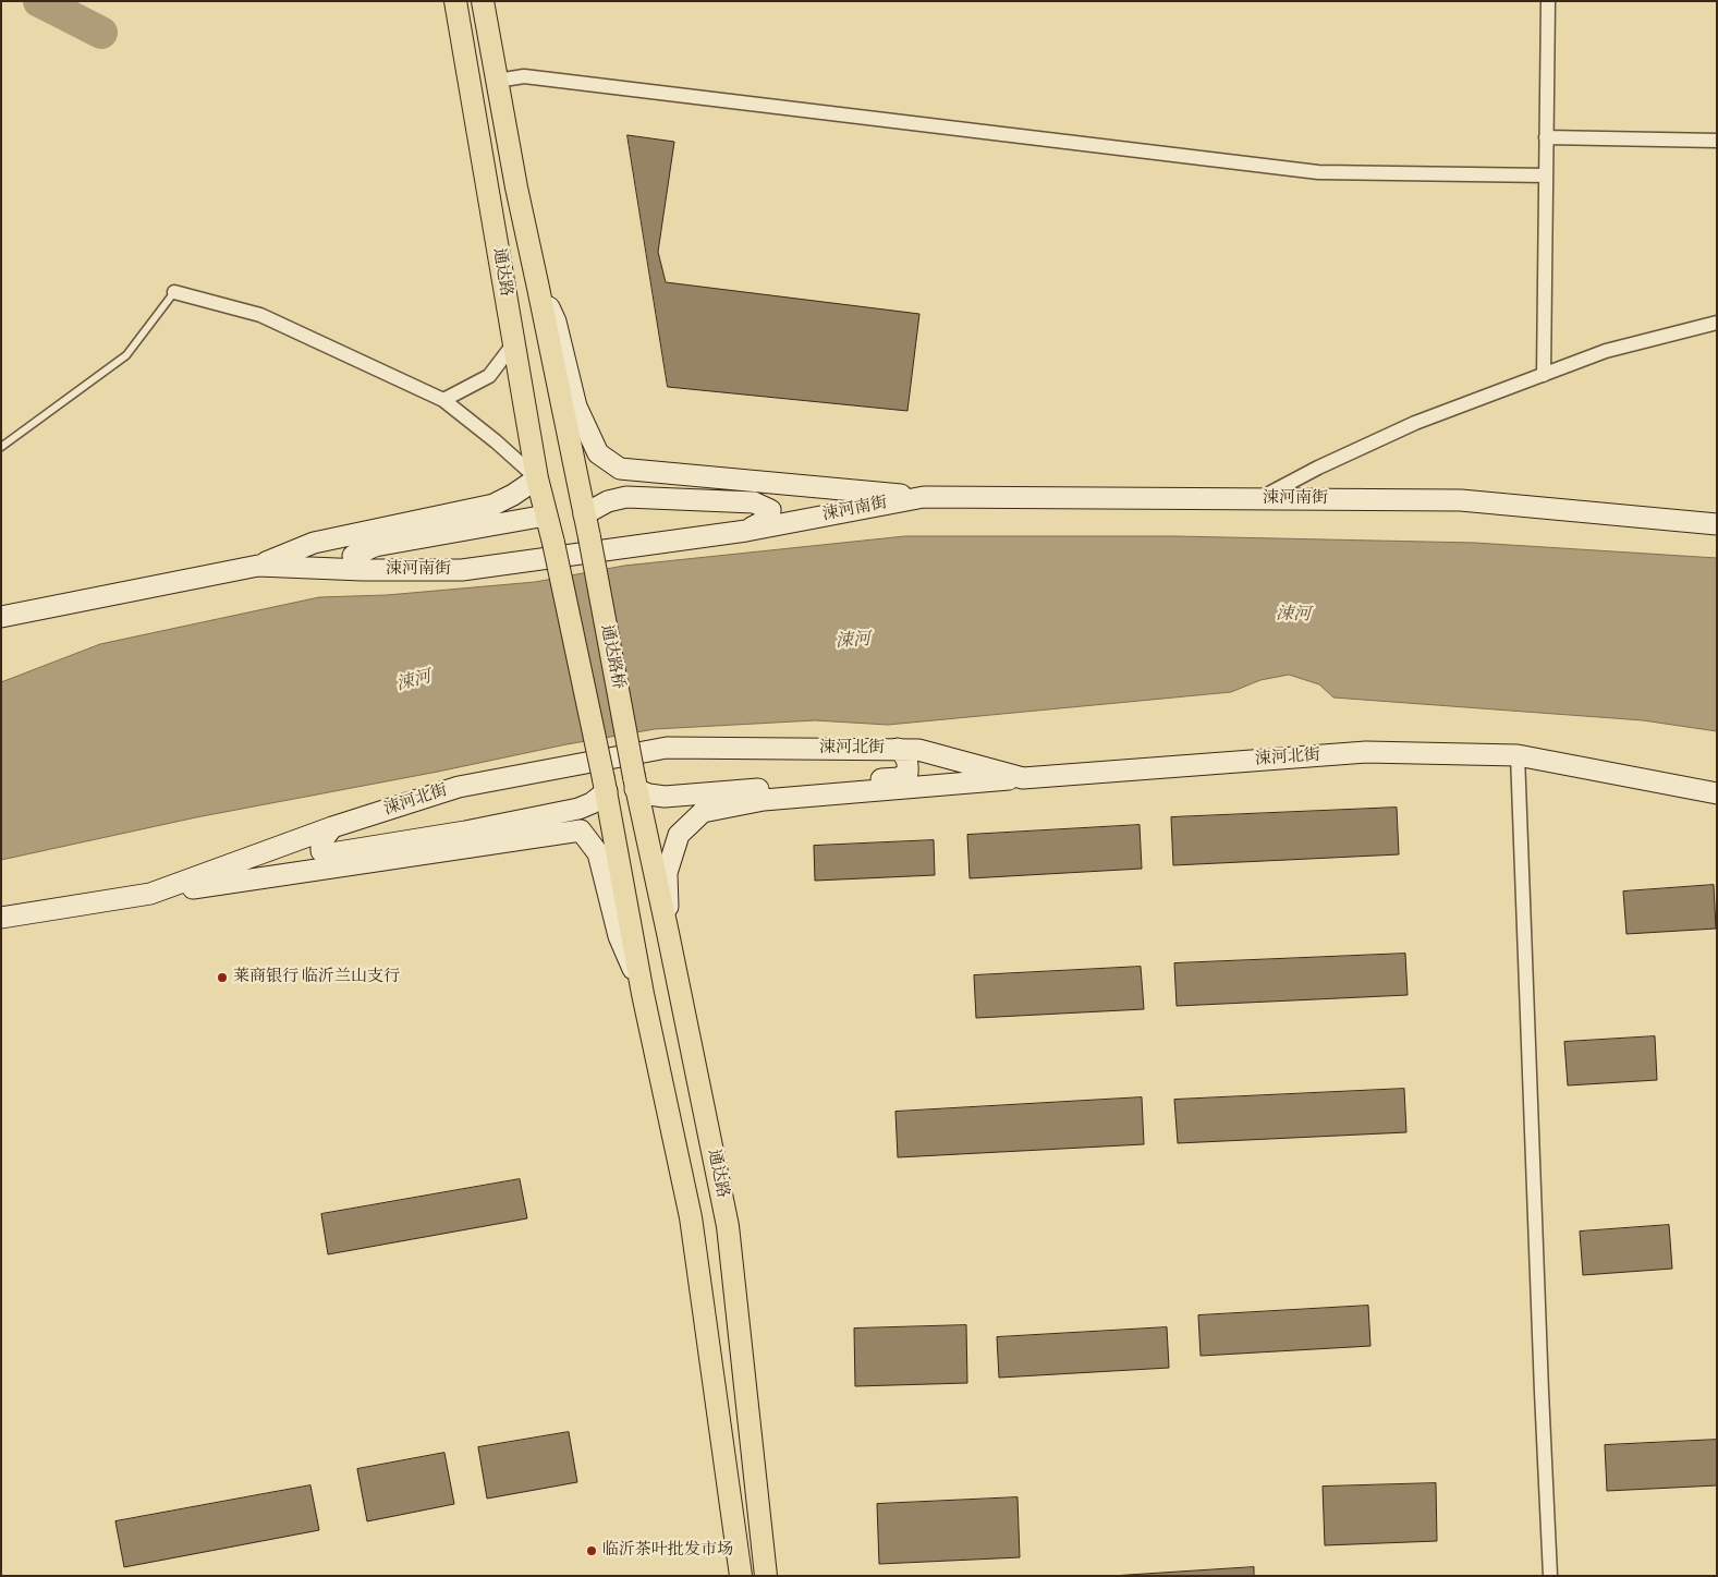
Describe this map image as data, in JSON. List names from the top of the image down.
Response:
{
  "streets": {
    "main road": [
      "通达路",
      "涑河南街",
      "通达路桥",
      "涑河北街"
    ]
  },
  "crossings": [
    ["通达路", "通达路桥"]
  ],
  "water": ["涑河"],
  "places": ["莱商银行 临沂兰山支行", "临沂茶叶批发市场"]
}
